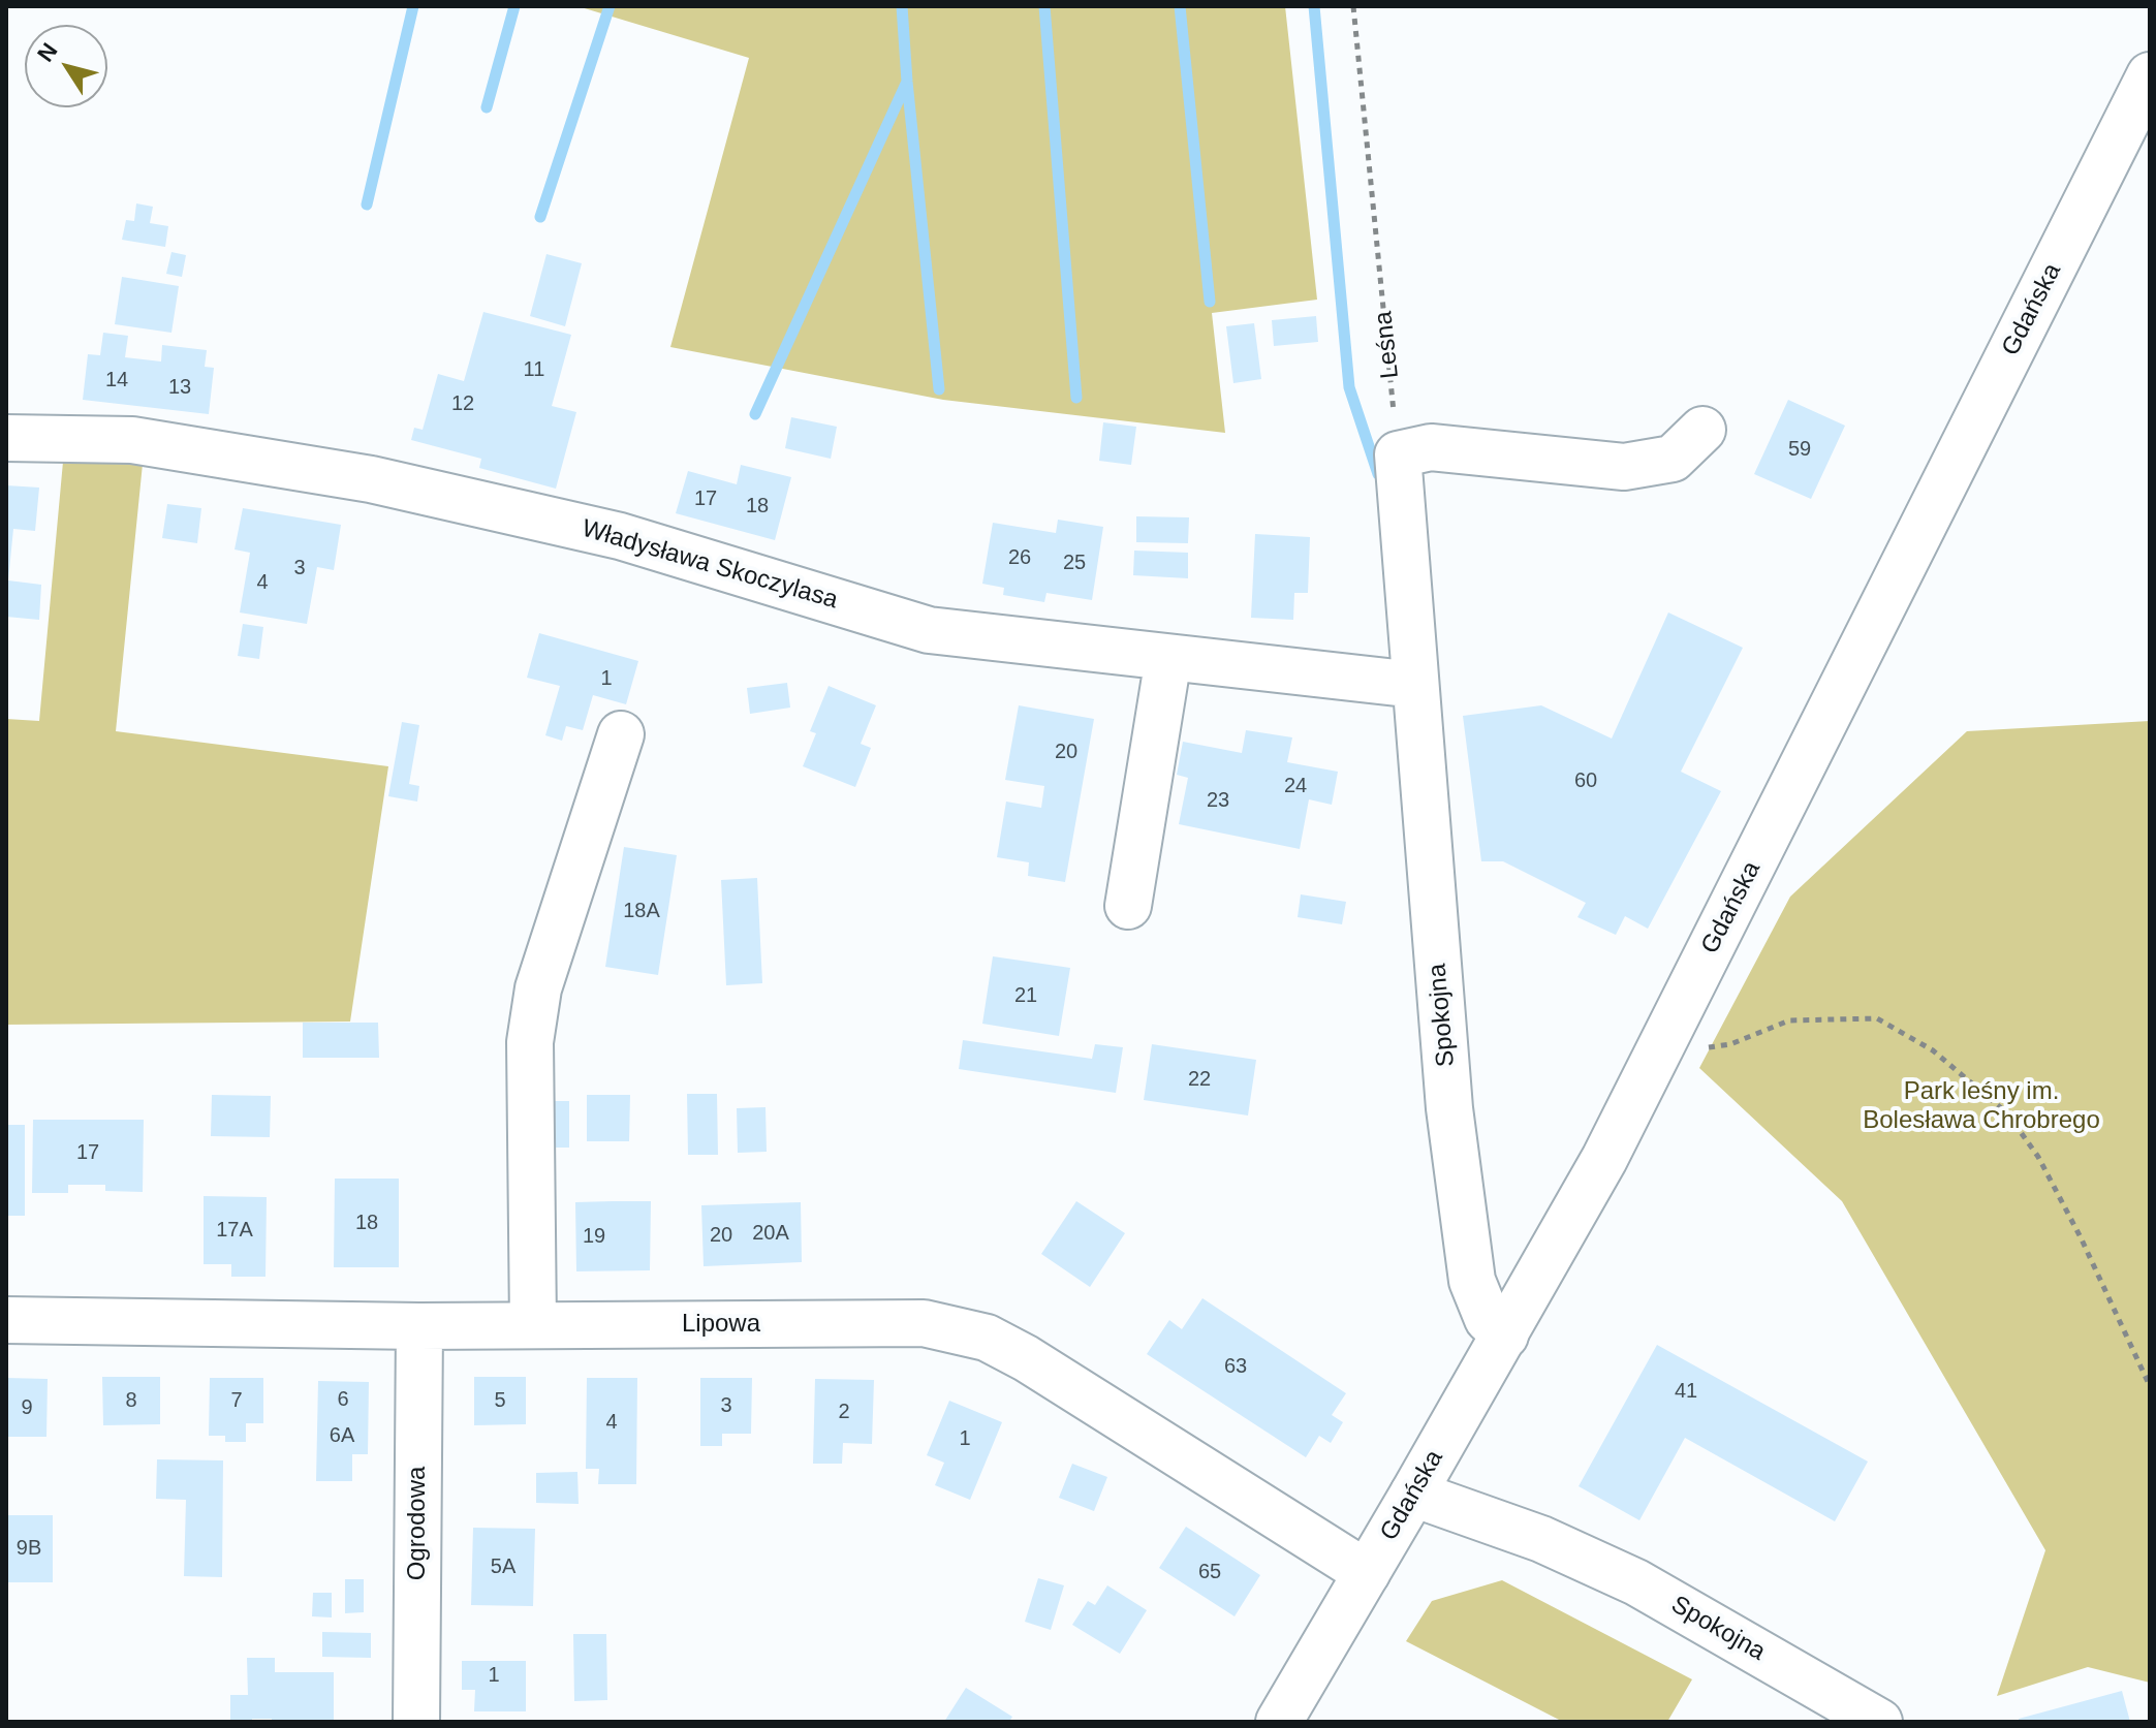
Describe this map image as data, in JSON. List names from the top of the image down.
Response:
{
  "streets": {
    "street": [
      "Gdańska",
      "Władysława Skoczylasa",
      "Spokojna",
      "Lipowa",
      "Ogrodowa"
    ],
    "path": ["Leśna"]
  },
  "crossings": [
    ["Gdańska", "Spokojna"],
    ["Gdańska", "Lipowa"],
    ["Władysława Skoczylasa", "Spokojna"],
    ["Lipowa", "Ogrodowa"]
  ],
  "parks": ["Park leśny im. Bolesława Chrobrego"],
  "house_numbers": [
    "11",
    "14",
    "13",
    "12",
    "59",
    "17",
    "18",
    "26",
    "25",
    "3",
    "4",
    "1",
    "20",
    "60",
    "24",
    "23",
    "18A",
    "21",
    "22",
    "17",
    "18",
    "17A",
    "20A",
    "20",
    "19",
    "63",
    "41",
    "6",
    "8",
    "7",
    "5",
    "3",
    "9",
    "2",
    "4",
    "6A",
    "1",
    "9B",
    "5A",
    "65",
    "1"
  ],
  "north": "top left"
}
